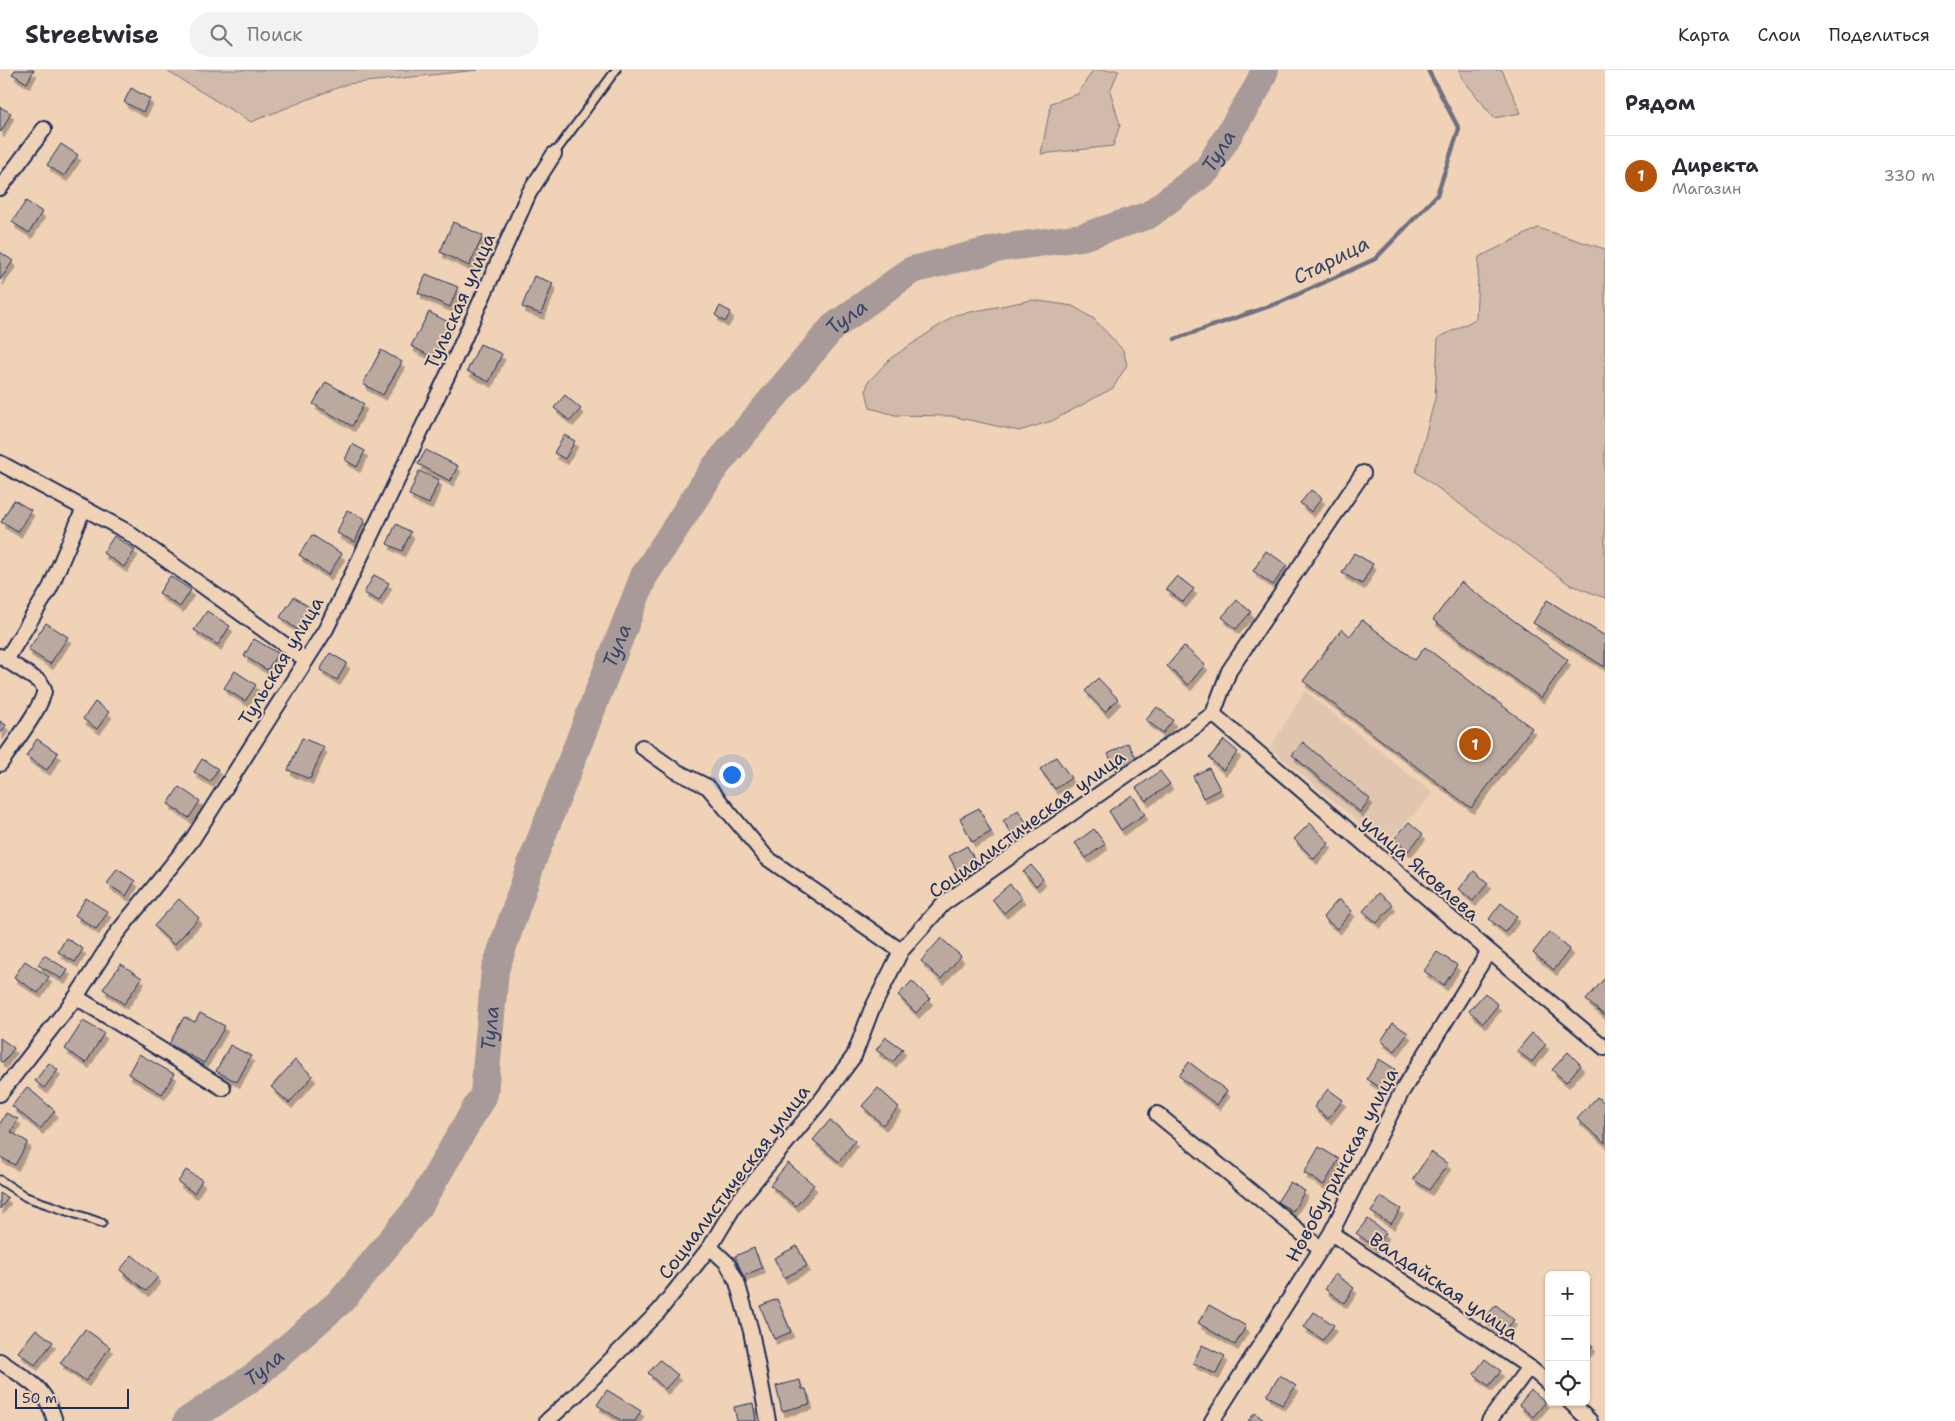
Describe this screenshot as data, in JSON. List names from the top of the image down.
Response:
{
  "streets": {
    "street": [
      "Тульская улица",
      "Социалистическая улица",
      "улица Яковлева",
      "Новобугринская улица",
      "Валдайская улица"
    ]
  },
  "crossings": [
    ["Социалистическая улица", "улица Яковлева"],
    ["улица Яковлева", "Новобугринская улица"],
    ["Новобугринская улица", "Валдайская улица"]
  ],
  "water": ["Тула", "Старица"],
  "scale_bar": "50 m",
  "page": {
    "header": "Streetwise",
    "search": "Поиск",
    "nav": ["Карта", "Слои", "Поделиться"],
    "heading": "Рядом",
    "list": [
      {
        "mark": "1",
        "name": "Директа",
        "note": "Магазин",
        "value": "330 m"
      }
    ],
    "pins": "1",
    "map_buttons": ["+", "−"],
    "scale": "50 m"
  }
}
